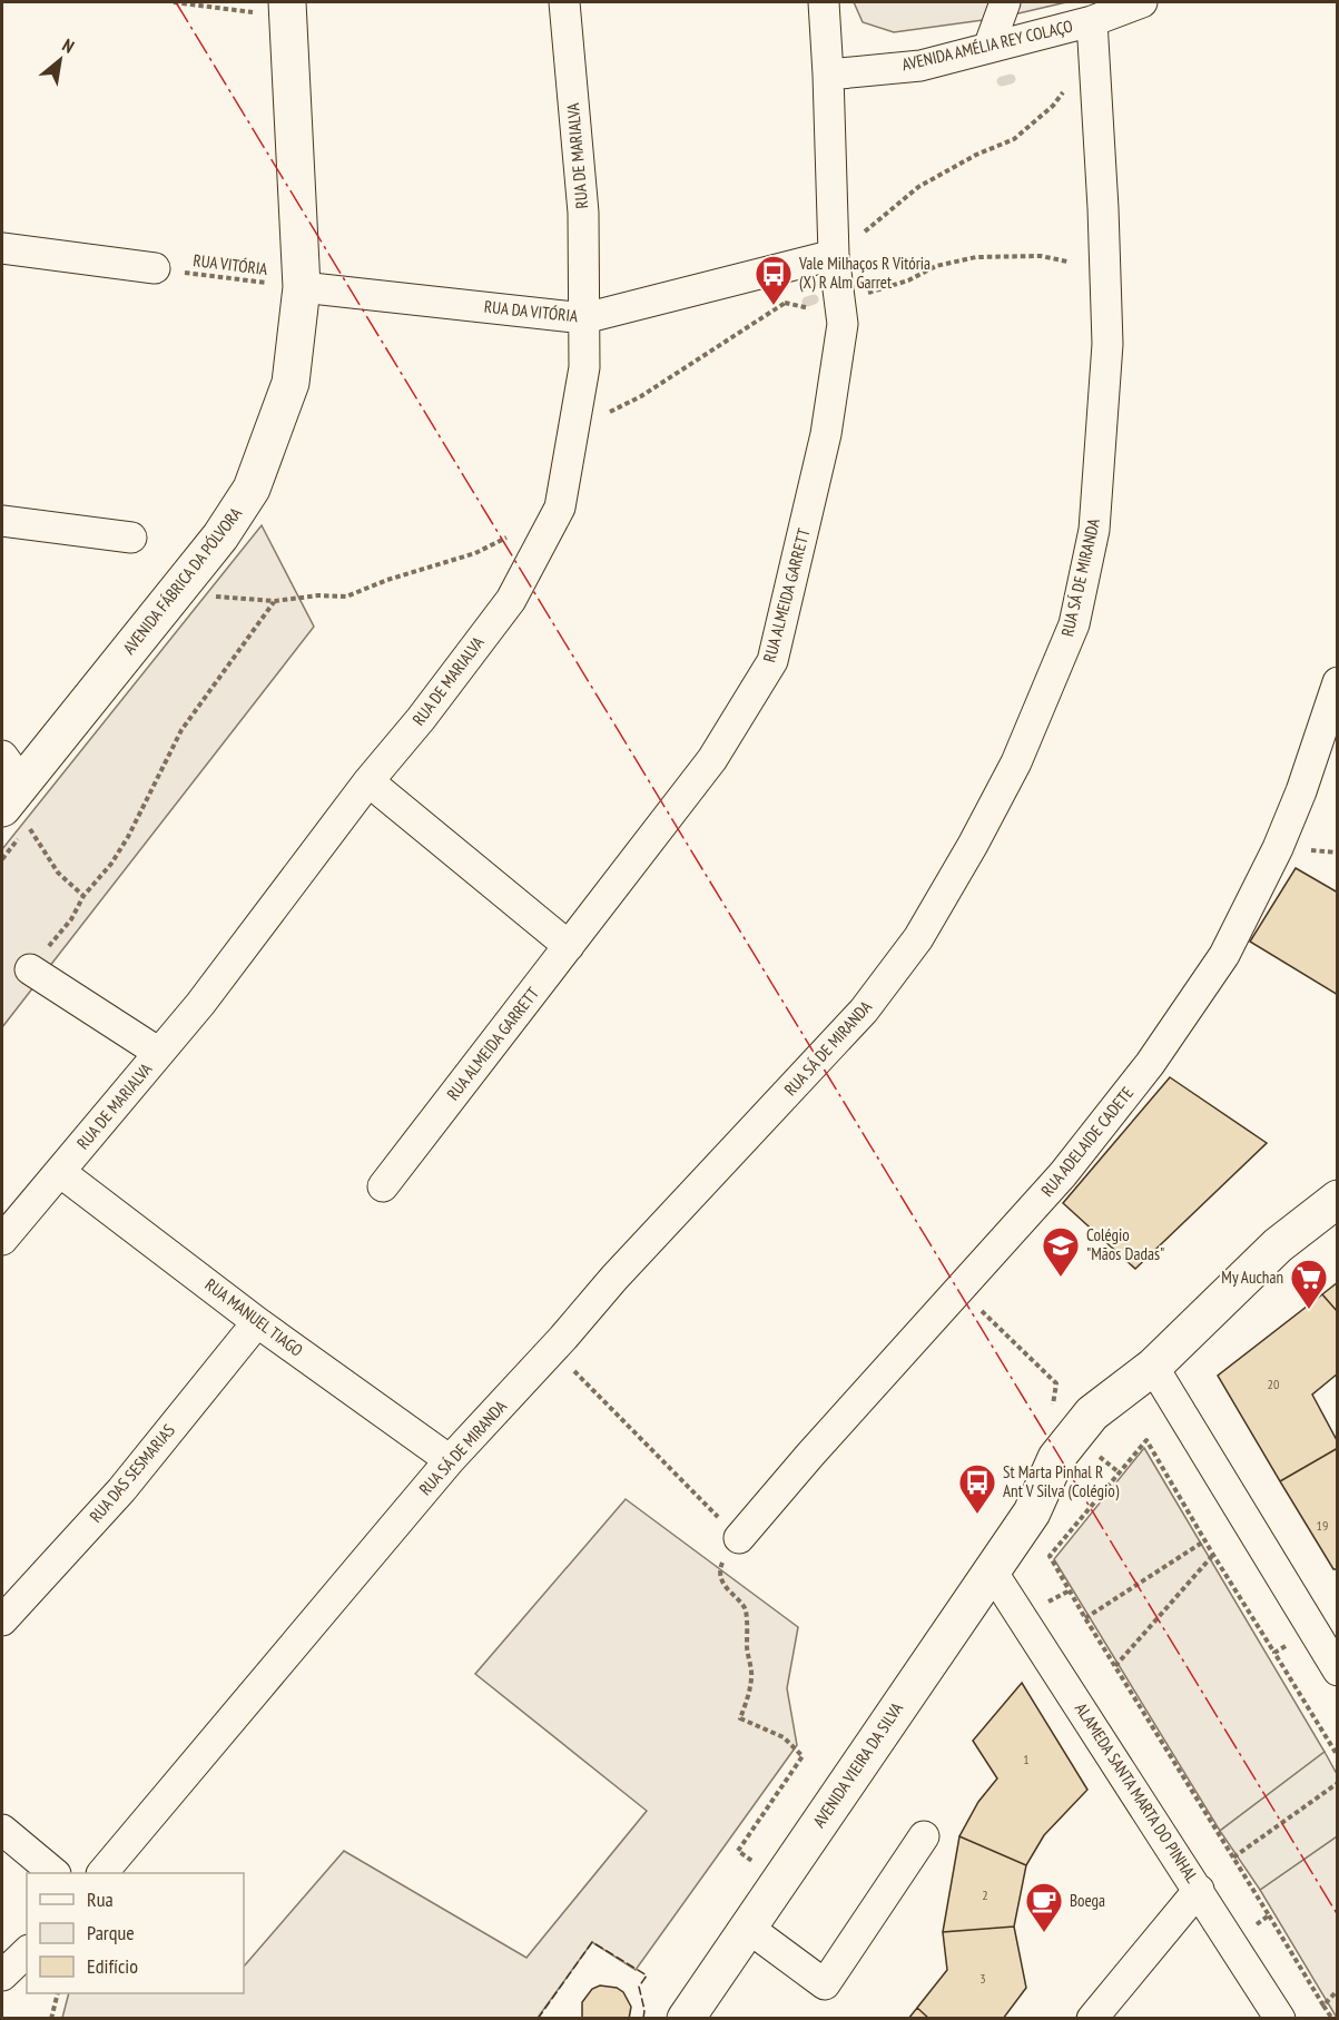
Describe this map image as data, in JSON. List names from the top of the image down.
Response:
{
  "streets": {
    "street": [
      "AVENIDA AMÉLIA REY COLAÇO",
      "RUA DE MARIALVA",
      "RUA DA VITÓRIA",
      "RUA SÁ DE MIRANDA",
      "AVENIDA FÁBRICA DA PÓLVORA",
      "RUA ALMEIDA GARRETT",
      "RUA ADELAIDE CADETE",
      "RUA MANUEL TIAGO",
      "RUA DAS SESMARIAS",
      "AVENIDA VIEIRA DA SILVA",
      "ALAMEDA SANTA MARTA DO PINHAL"
    ],
    "path": ["RUA VITÓRIA"]
  },
  "crossings": [
    ["AVENIDA AMÉLIA REY COLAÇO", "RUA SÁ DE MIRANDA"],
    ["AVENIDA AMÉLIA REY COLAÇO", "RUA ALMEIDA GARRETT"],
    ["RUA DE MARIALVA", "RUA DA VITÓRIA"],
    ["RUA DE MARIALVA", "RUA MANUEL TIAGO"],
    ["RUA VITÓRIA", "RUA DA VITÓRIA"],
    ["RUA VITÓRIA", "AVENIDA FÁBRICA DA PÓLVORA"],
    ["RUA DA VITÓRIA", "AVENIDA FÁBRICA DA PÓLVORA"],
    ["RUA DA VITÓRIA", "RUA ALMEIDA GARRETT"],
    ["RUA SÁ DE MIRANDA", "RUA MANUEL TIAGO"],
    ["RUA MANUEL TIAGO", "RUA DAS SESMARIAS"],
    ["AVENIDA VIEIRA DA SILVA", "ALAMEDA SANTA MARTA DO PINHAL"]
  ],
  "places": {
    "bus stop": ["Vale Milhaços R Vitória (X) R Alm Garret", "St Marta Pinhal R Ant V Silva (Colégio)"],
    "school or university": ["Colégio \"Mãos Dadas\""],
    "supermarket": ["My Auchan"],
    "cafe": ["Boega"]
  },
  "house_numbers": [
    "20",
    "19",
    "1",
    "2",
    "3"
  ],
  "legend": ["Rua", "Parque", "Edifício"],
  "north": "top right"
}
